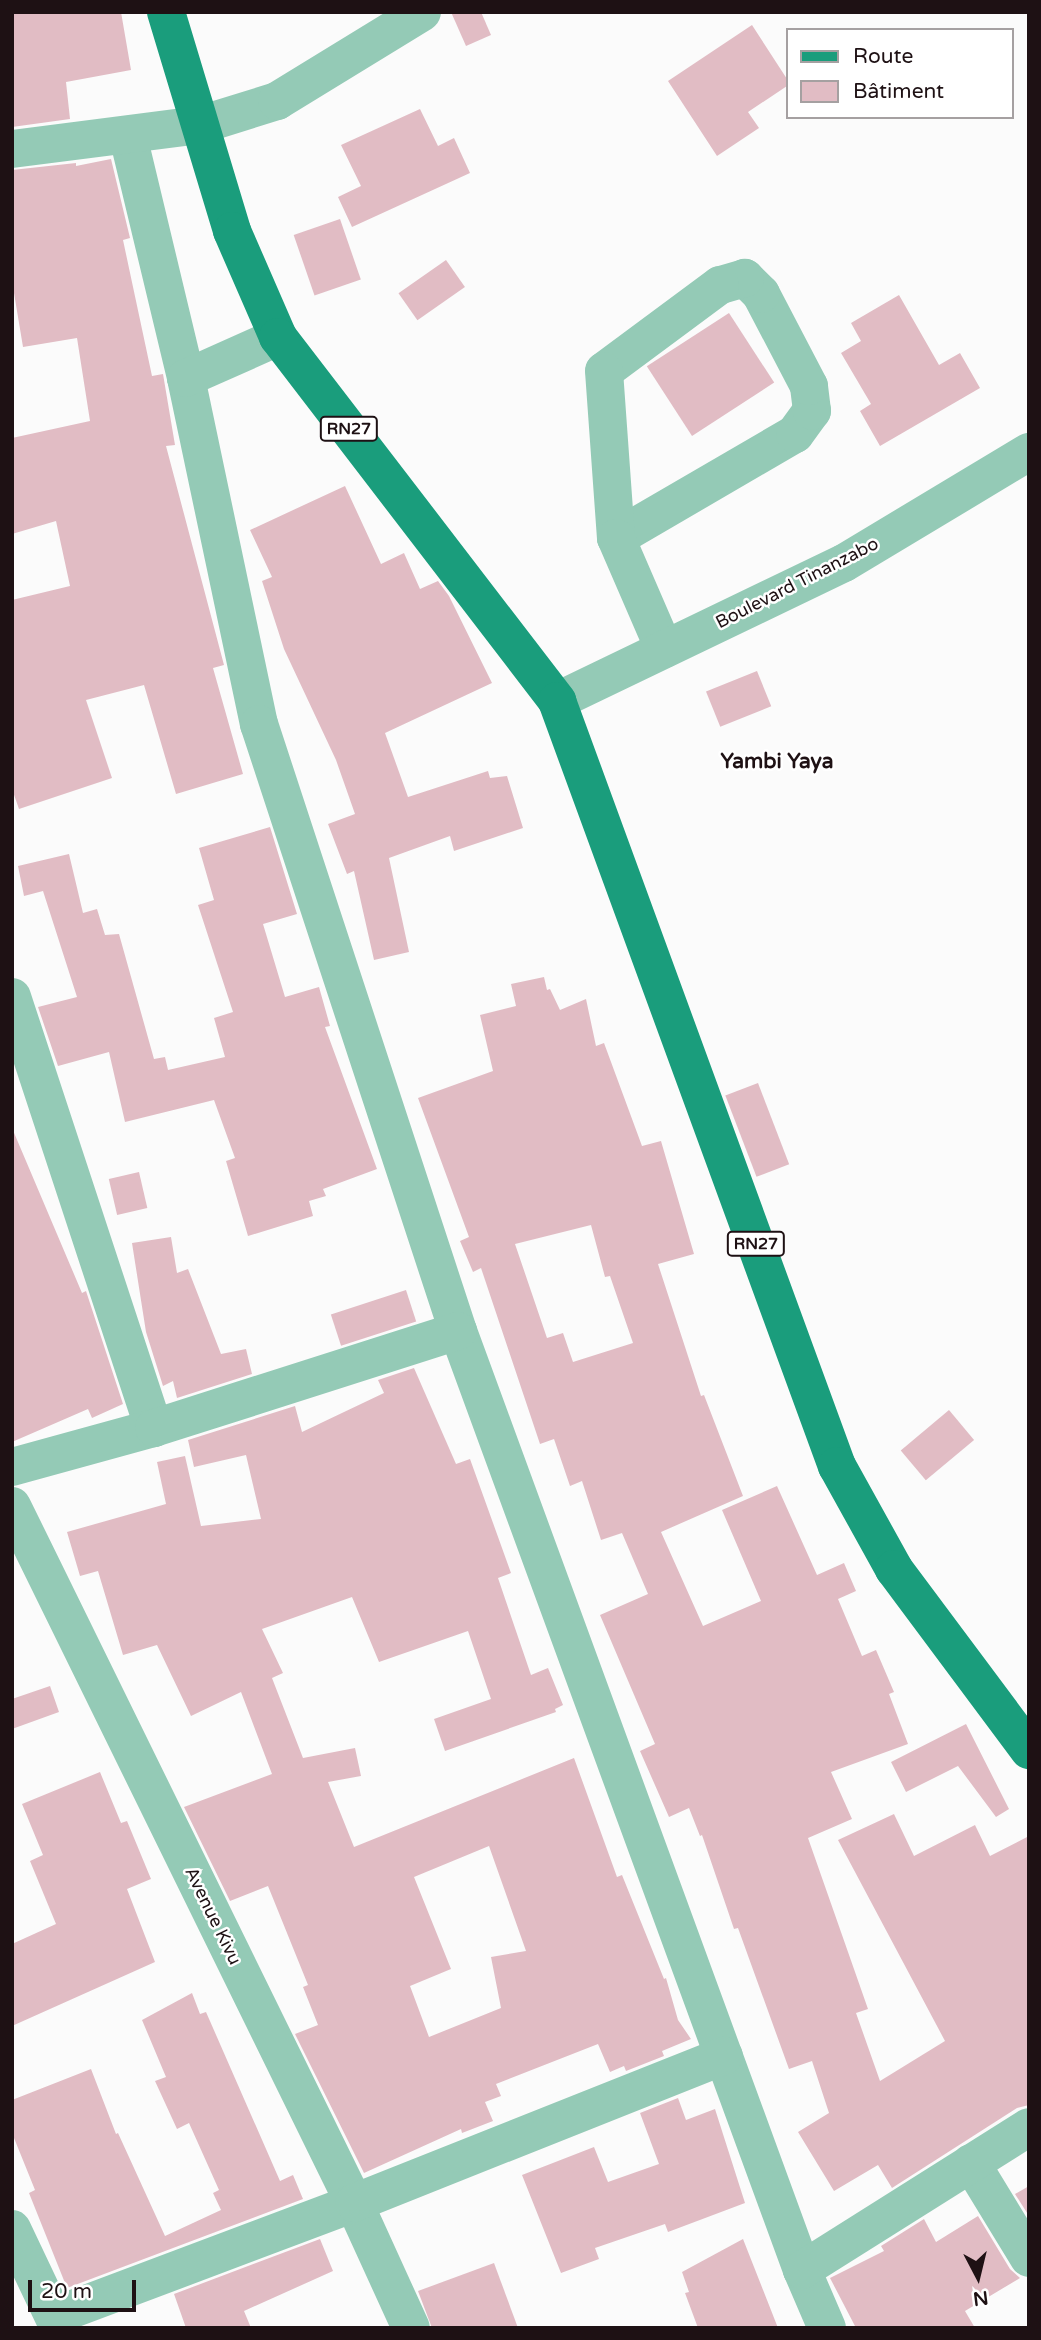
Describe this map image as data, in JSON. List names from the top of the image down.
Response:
{
  "streets": {
    "main road": ["RN27"],
    "street": ["Boulevard Tinanzabo", "Avenue Kivu"]
  },
  "crossings": [
    ["RN27", "Boulevard Tinanzabo"]
  ],
  "districts": ["Yambi Yaya"],
  "legend": ["Route", "Bâtiment"],
  "scale_bar": "20 m",
  "north": "bottom"
}
